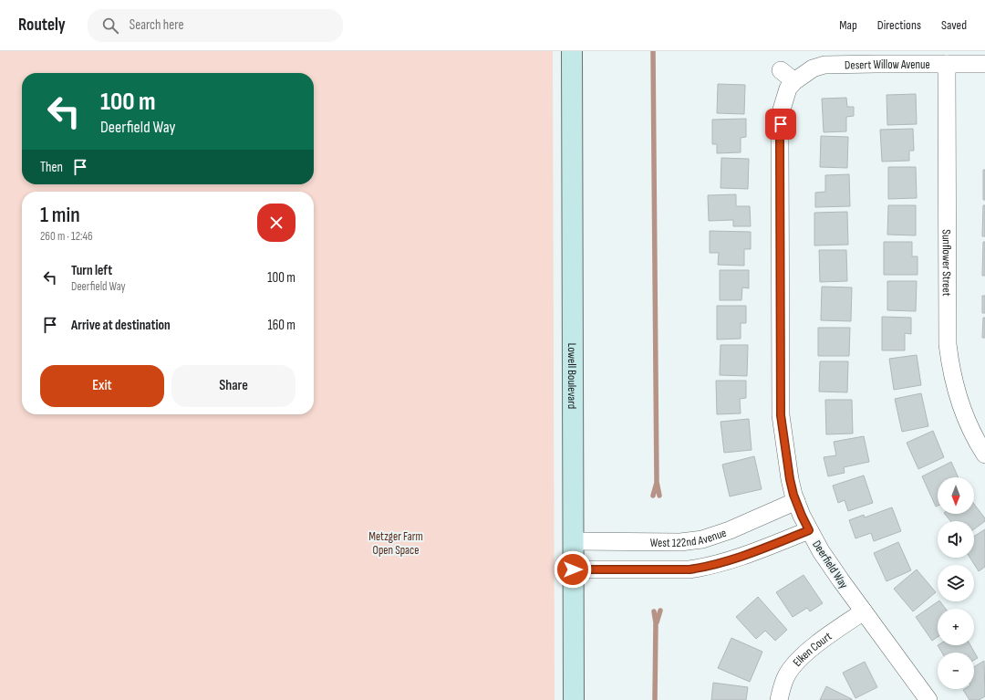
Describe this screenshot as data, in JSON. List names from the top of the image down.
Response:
{
  "streets": {
    "main road": ["Lowell Boulevard"],
    "street": [
      "Desert Willow Avenue",
      "Sunflower Street",
      "West 122nd Avenue",
      "Deerfield Way",
      "Elken Court"
    ]
  },
  "crossings": [
    ["Desert Willow Avenue", "Sunflower Street"],
    ["Desert Willow Avenue", "Deerfield Way"],
    ["Lowell Boulevard", "West 122nd Avenue"],
    ["West 122nd Avenue", "Deerfield Way"],
    ["Deerfield Way", "Elken Court"]
  ],
  "parks": ["Metzger Farm Open Space"],
  "north": "bottom",
  "page": {
    "header": "Routely",
    "search": "Search here",
    "nav": ["Map", "Directions", "Saved"],
    "turn": ["100 m", "Deerfield Way"],
    "then": "Then",
    "heading": ["1 min", "260 m · 12:46"],
    "list": [
      {
        "name": "Turn left",
        "note": "Deerfield Way",
        "value": "100 m"
      },
      {
        "name": "Arrive at destination",
        "value": "160 m"
      }
    ],
    "buttons": ["Exit", "Share"],
    "map_buttons": ["+", "−"]
  }
}
